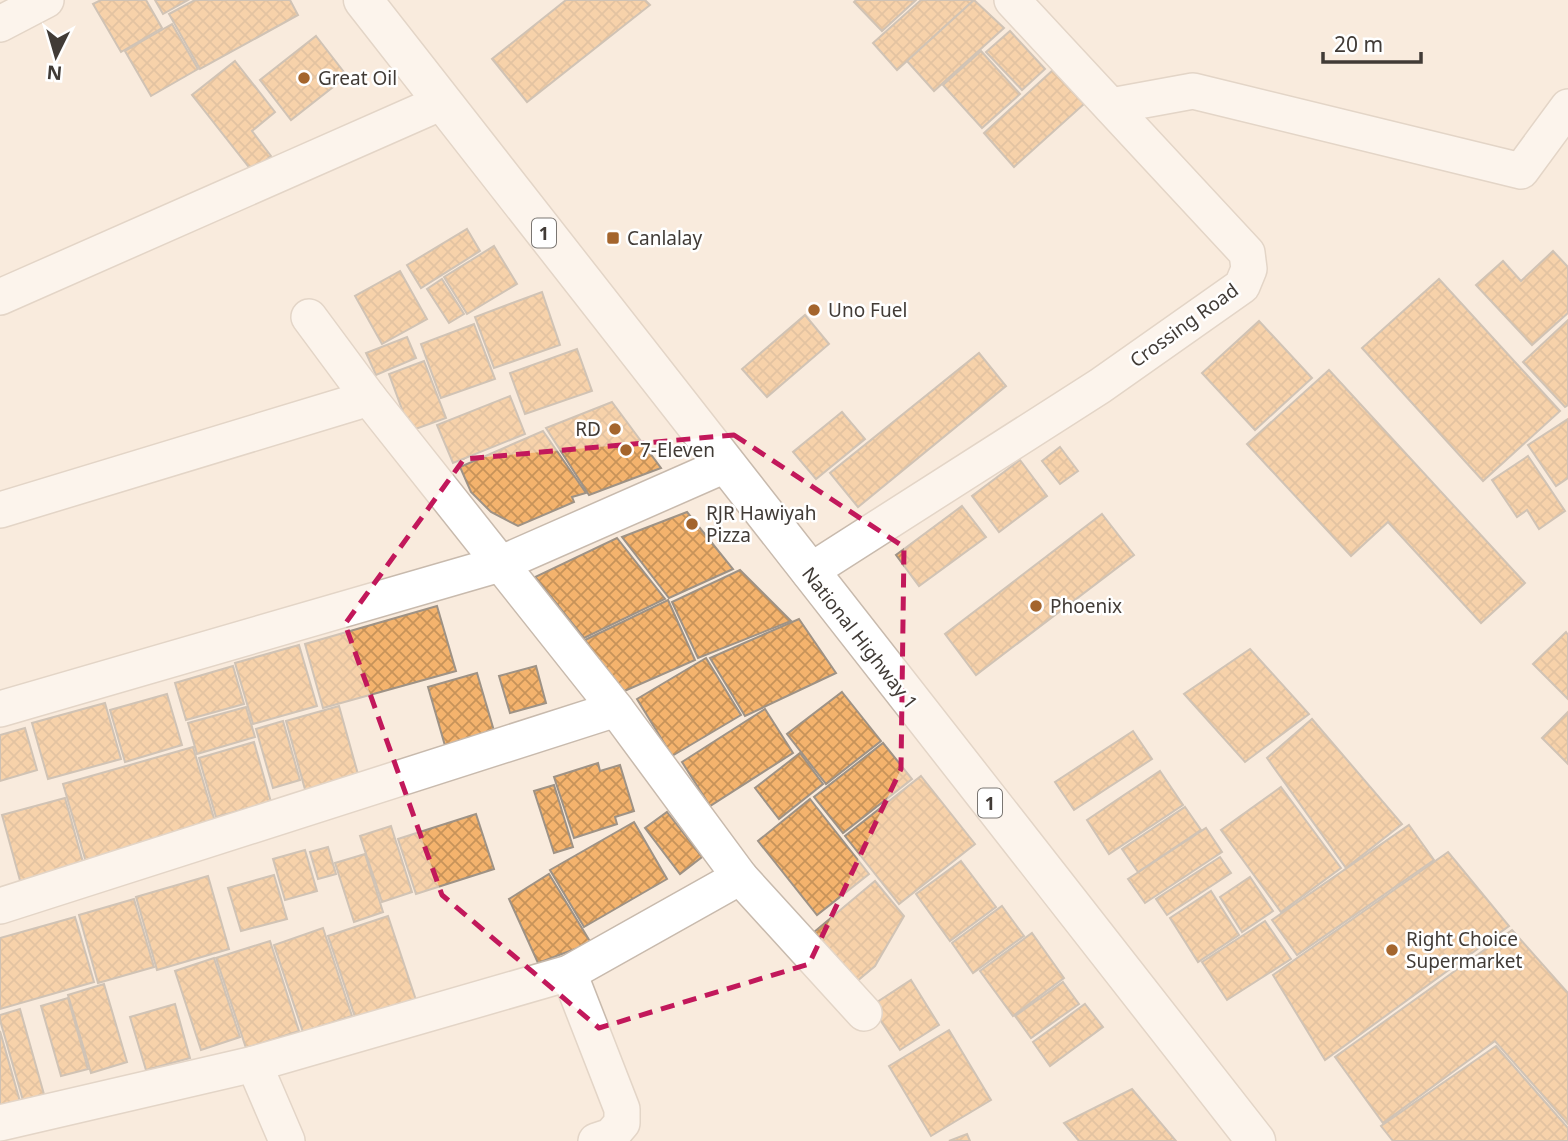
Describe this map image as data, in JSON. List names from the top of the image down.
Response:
{
  "streets": {
    "highway": ["1", "National Highway 1"],
    "street": ["Crossing Road"]
  },
  "crossings": [
    ["Crossing Road", "National Highway 1"]
  ],
  "places": {
    "other": [
      "Great Oil",
      "Uno Fuel",
      "RD",
      "7-Eleven",
      "RJR Hawiyah Pizza",
      "Phoenix",
      "Right Choice Supermarket"
    ],
    "transit": ["Canlalay"]
  },
  "scale_bar": "20 m",
  "north": "bottom"
}
